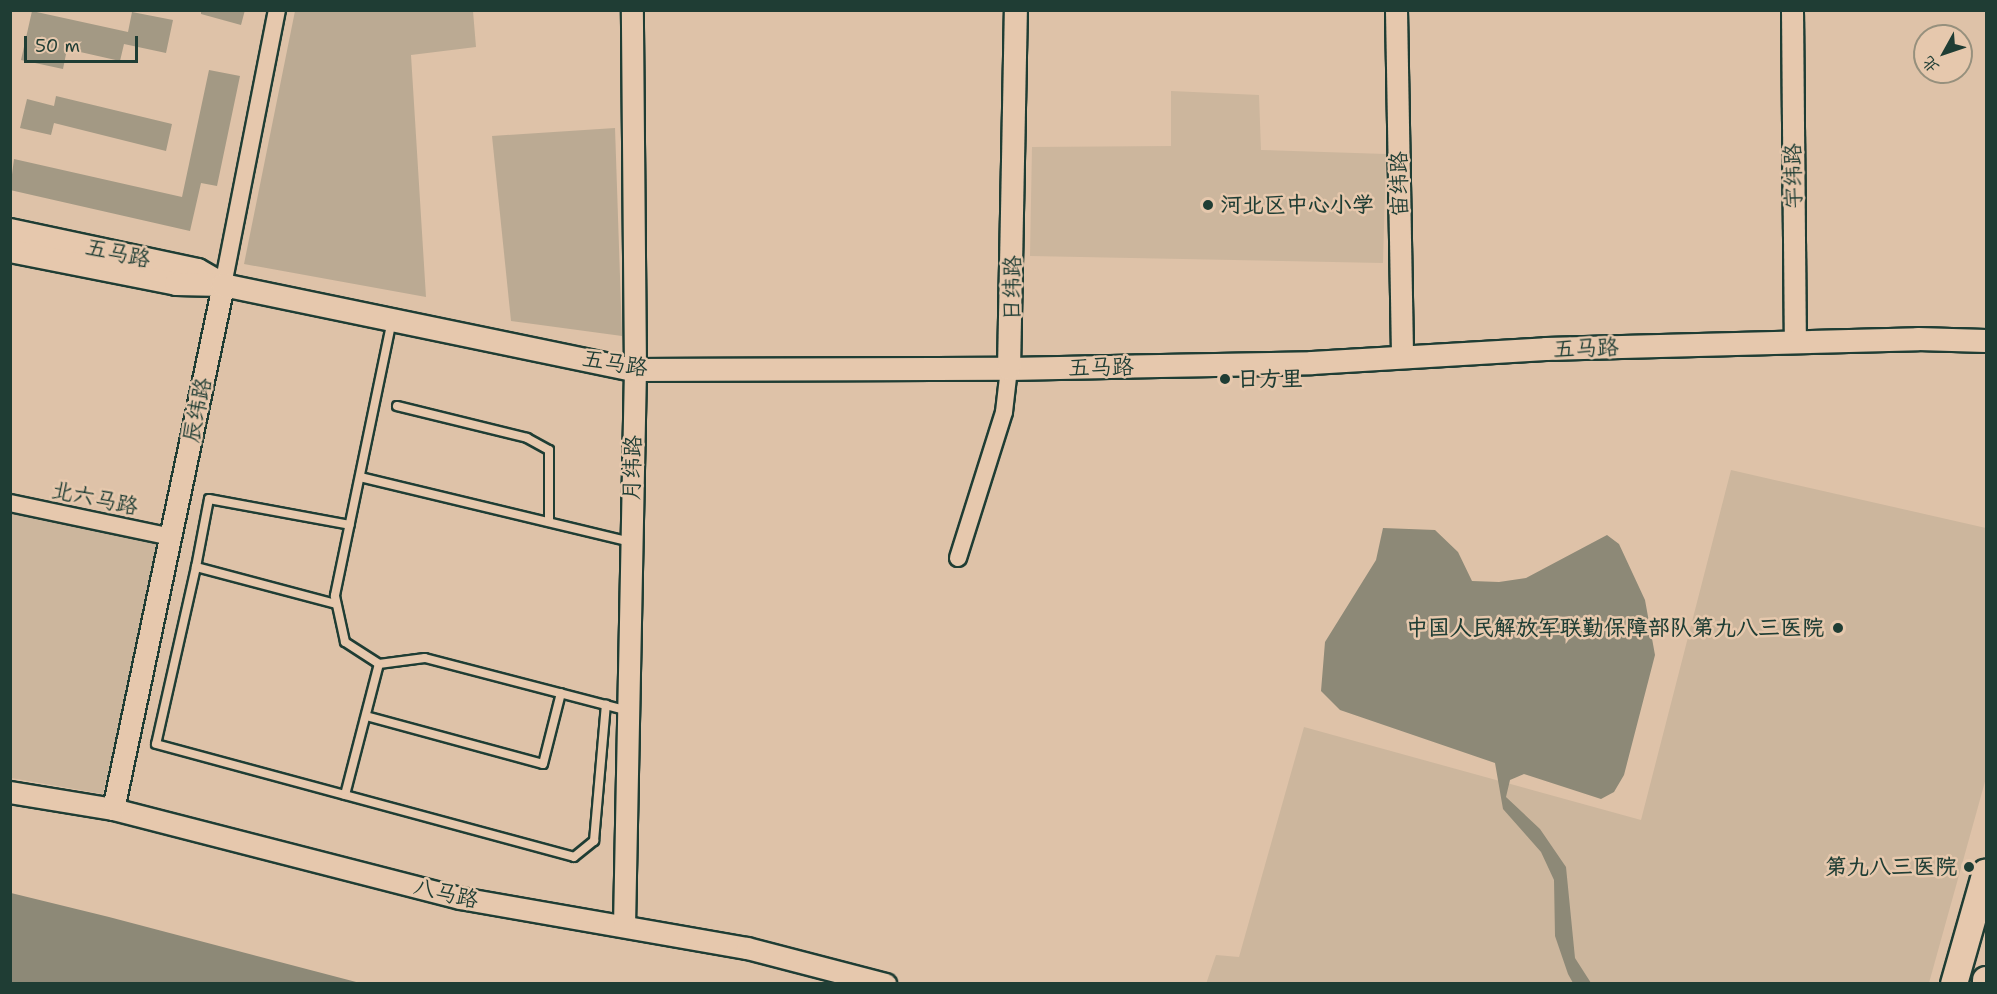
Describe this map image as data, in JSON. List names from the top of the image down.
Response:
{
  "streets": {
    "main road": ["五马路", "日纬路"],
    "street": [
      "宇纬路",
      "宙纬路",
      "辰纬路",
      "月纬路",
      "北六马路",
      "八马路"
    ]
  },
  "crossings": [
    ["宇纬路", "五马路"],
    ["宙纬路", "五马路"],
    ["五马路", "日纬路"],
    ["五马路", "辰纬路"],
    ["五马路", "月纬路"],
    ["辰纬路", "北六马路"],
    ["辰纬路", "八马路"],
    ["月纬路", "八马路"]
  ],
  "places": [
    "河北区中心小学",
    "日方里",
    "中国人民解放军联勤保障部队第九八三医院",
    "第九八三医院"
  ],
  "scale_bar": "50 m",
  "north": "bottom left"
}
